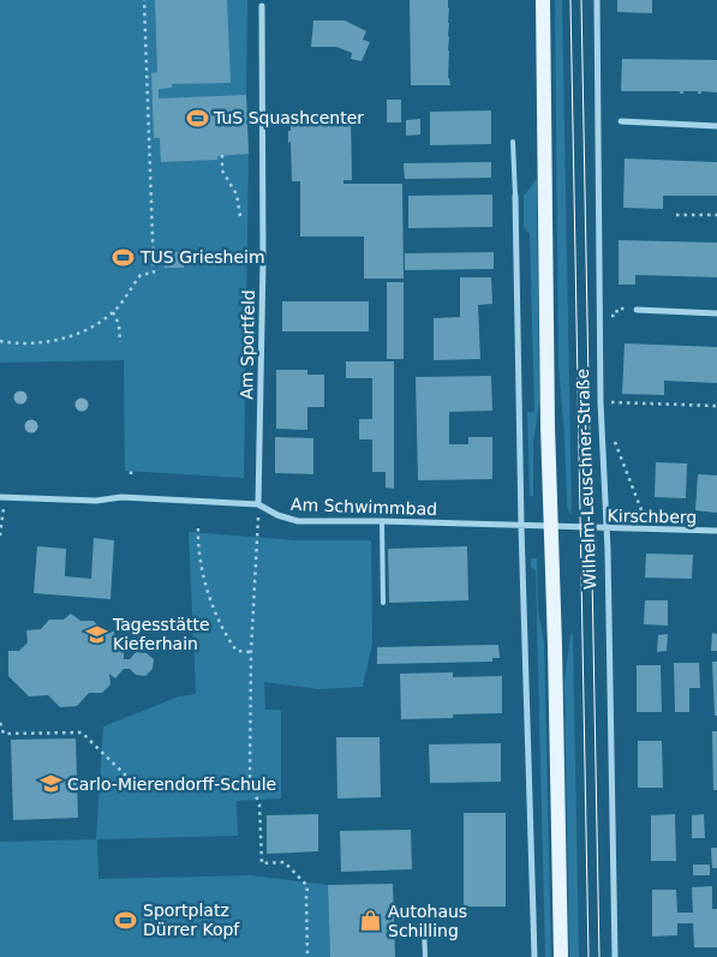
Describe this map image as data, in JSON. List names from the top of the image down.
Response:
{
  "streets": {
    "main road": ["Wilhelm-Leuschner-Straße"],
    "street": ["Am Sportfeld", "Am Schwimmbad", "Kirschberg"]
  },
  "crossings": [
    ["Am Sportfeld", "Am Schwimmbad"],
    ["Wilhelm-Leuschner-Straße", "Am Schwimmbad"],
    ["Wilhelm-Leuschner-Straße", "Kirschberg"],
    ["Am Schwimmbad", "Kirschberg"]
  ],
  "places": {
    "sports": ["TuS Squashcenter", "TUS Griesheim", "Sportplatz Dürrer Kopf"],
    "school or university": ["Tagesstätte Kieferhain", "Carlo-Mierendorff-Schule"],
    "shop": ["Autohaus Schilling"]
  }
}
